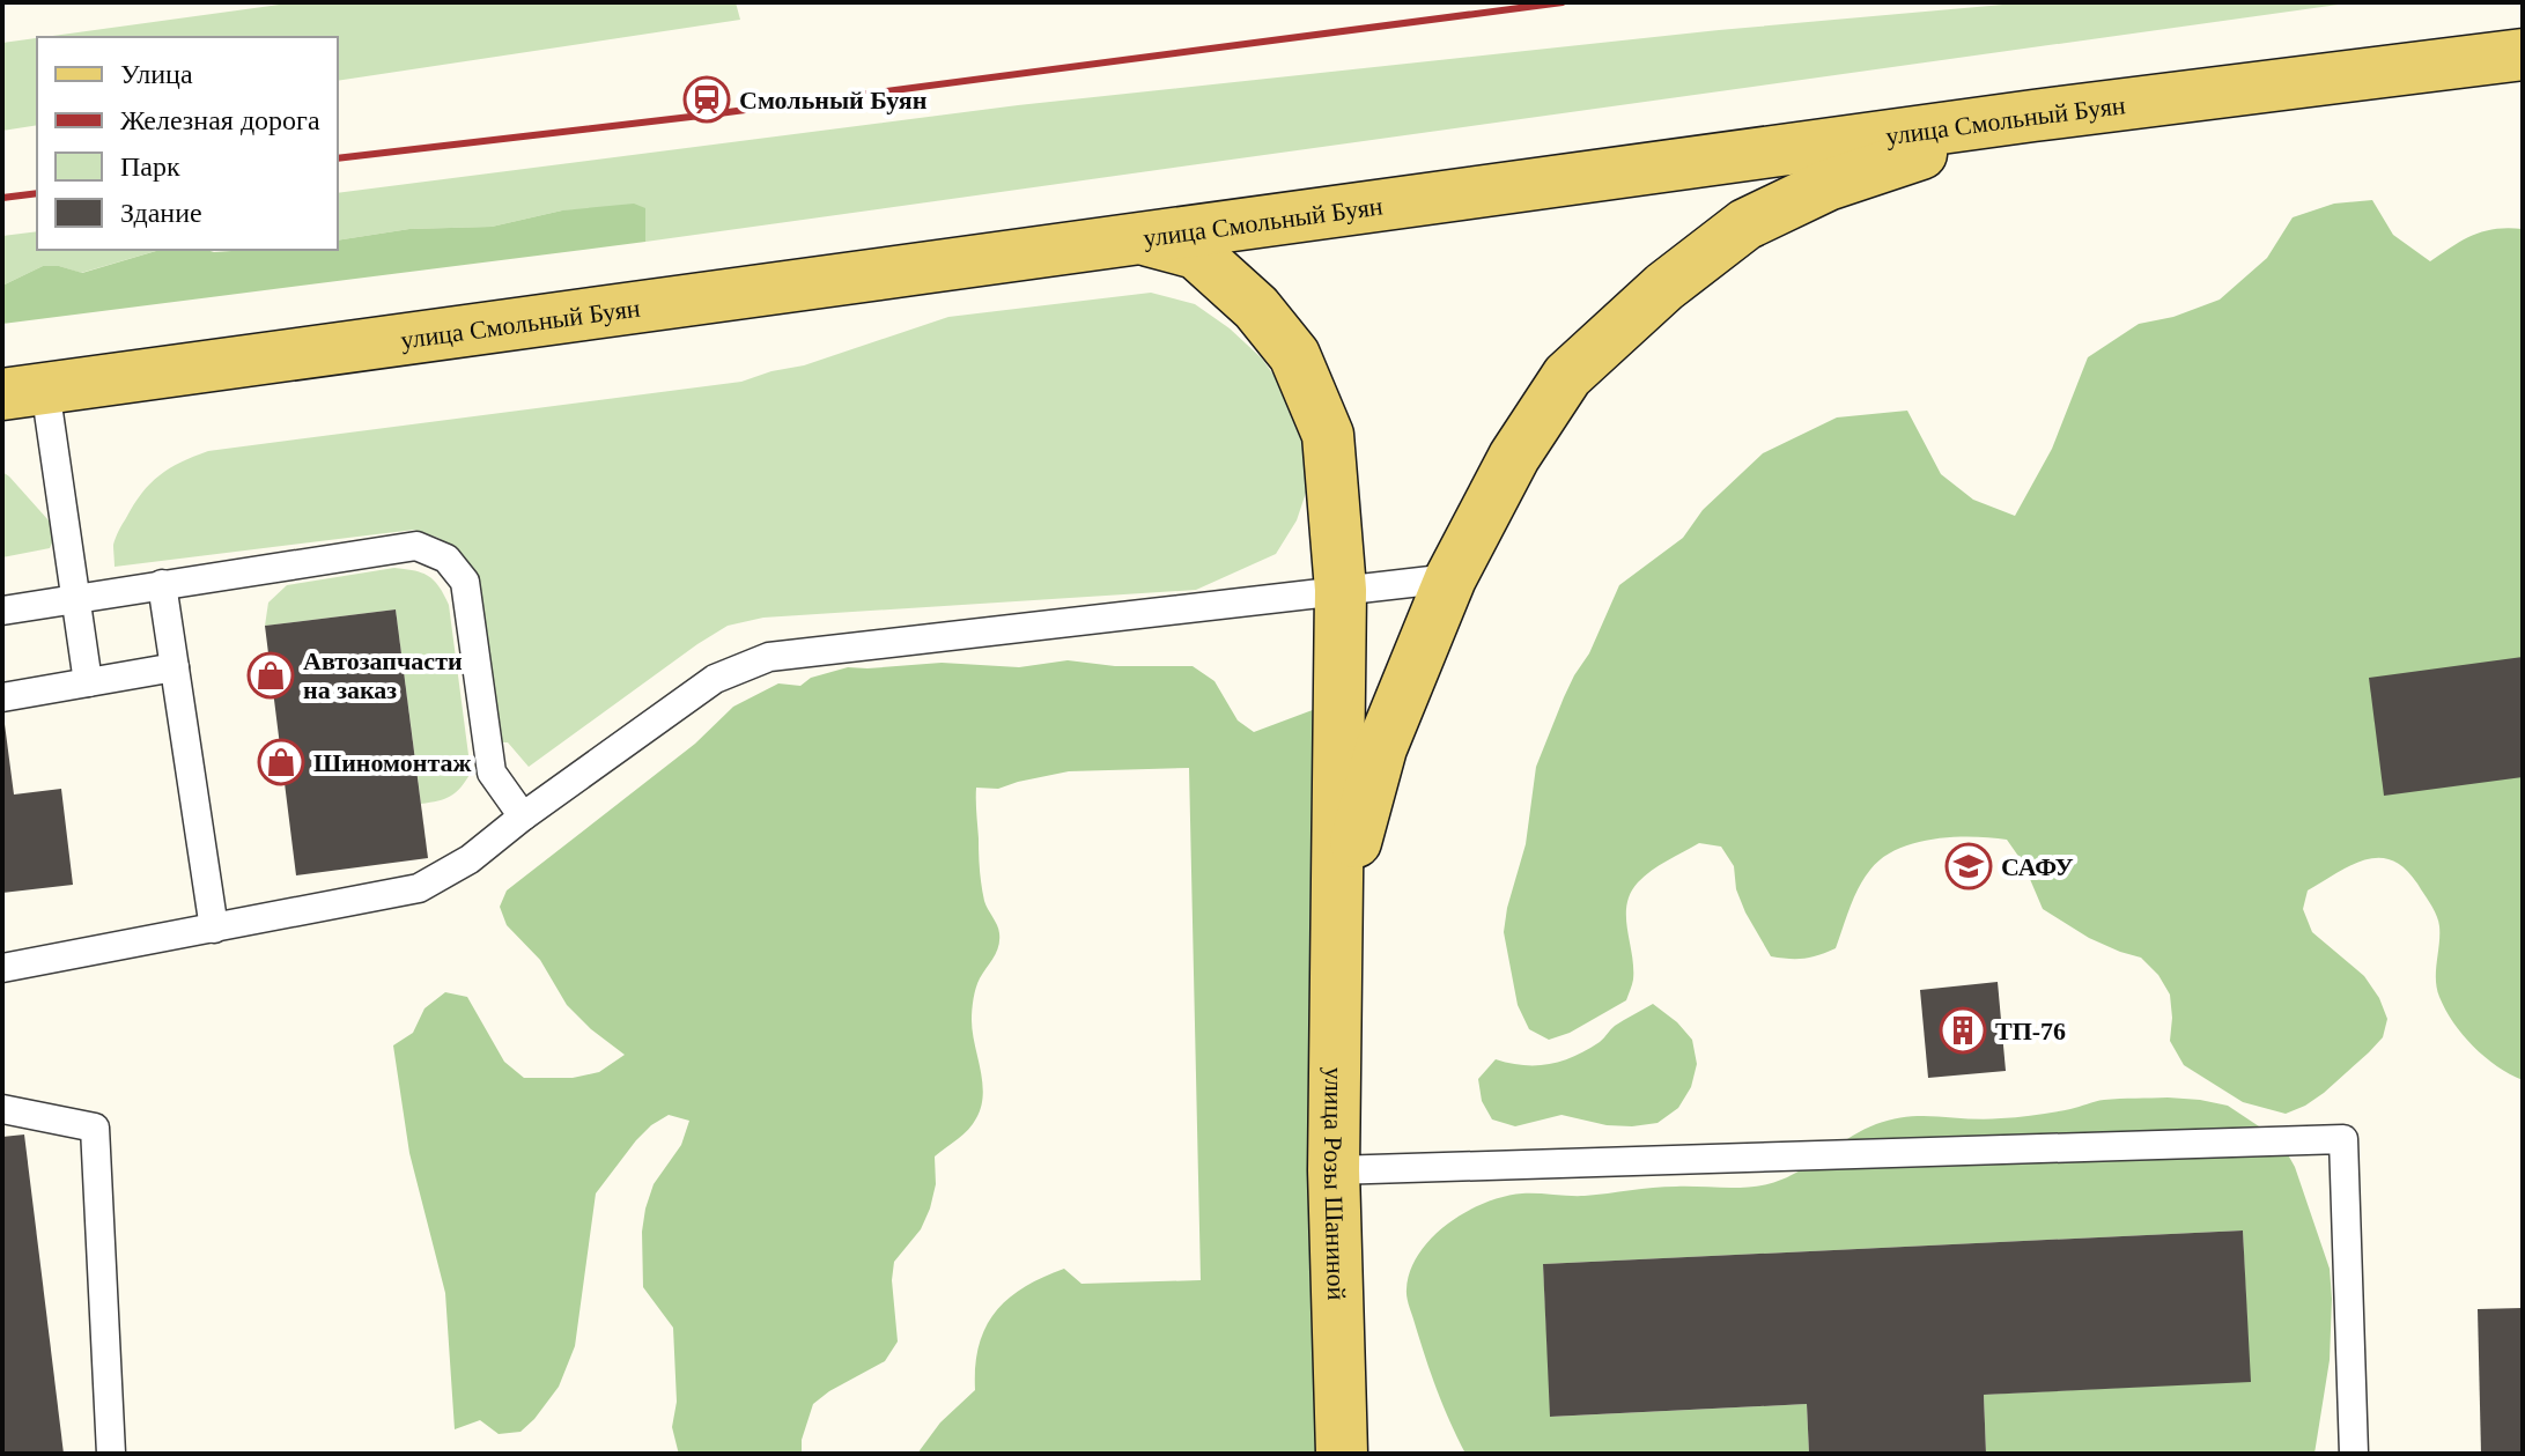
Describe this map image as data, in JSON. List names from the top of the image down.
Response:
{
  "streets": {
    "main road": ["улица Смольный Буян", "улица Розы Шаниной"]
  },
  "places": {
    "station": ["Смольный Буян"],
    "shop": ["Автозапчасти на заказ", "Шиномонтаж"],
    "school or university": ["САФУ"],
    "building": ["ТП-76"]
  },
  "legend": [
    "Улица",
    "Железная дорога",
    "Парк",
    "Здание"
  ]
}
